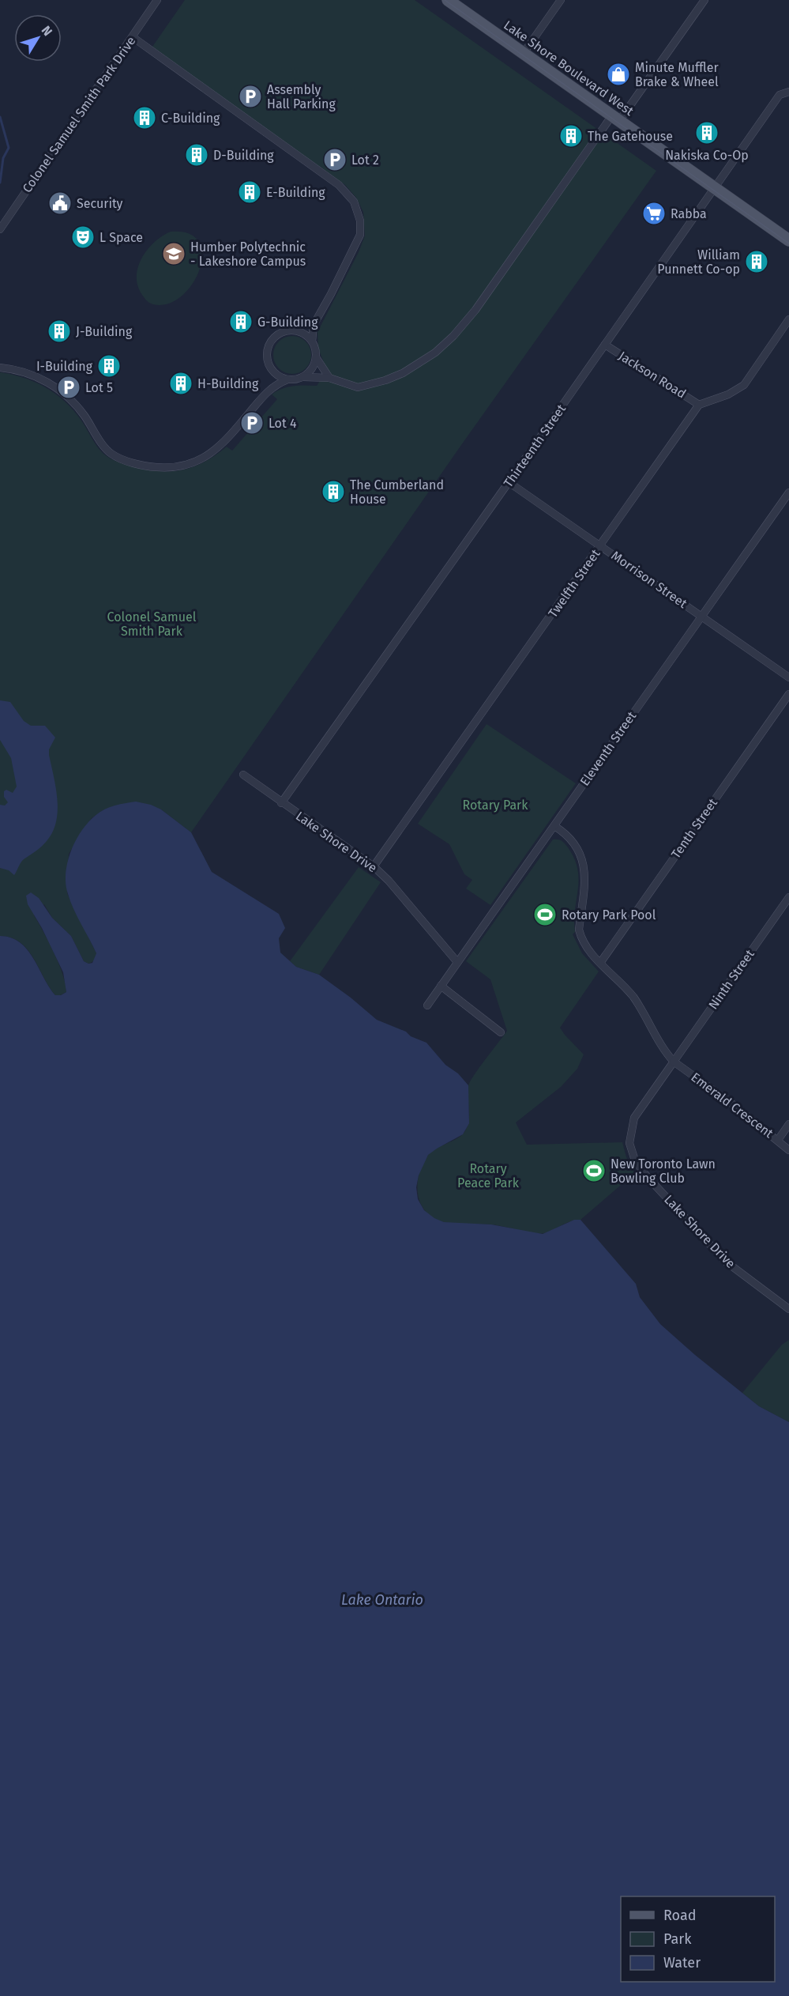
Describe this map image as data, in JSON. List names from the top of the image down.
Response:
{
  "streets": {
    "main road": ["Lake Shore Boulevard West"],
    "street": [
      "Colonel Samuel Smith Park Drive",
      "Jackson Road",
      "Thirteenth Street",
      "Morrison Street",
      "Twelfth Street",
      "Eleventh Street",
      "Tenth Street",
      "Lake Shore Drive",
      "Ninth Street",
      "Emerald Crescent"
    ]
  },
  "crossings": [
    ["Lake Shore Boulevard West", "Thirteenth Street"],
    ["Jackson Road", "Thirteenth Street"],
    ["Jackson Road", "Twelfth Street"],
    ["Thirteenth Street", "Morrison Street"],
    ["Thirteenth Street", "Lake Shore Drive"],
    ["Morrison Street", "Twelfth Street"],
    ["Morrison Street", "Eleventh Street"],
    ["Twelfth Street", "Lake Shore Drive"],
    ["Eleventh Street", "Lake Shore Drive"],
    ["Lake Shore Drive", "Ninth Street"],
    ["Lake Shore Drive", "Emerald Crescent"],
    ["Ninth Street", "Emerald Crescent"]
  ],
  "water": ["Lake Ontario"],
  "parks": ["Colonel Samuel Smith Park", "Rotary Park", "Rotary Peace Park"],
  "places": {
    "shop": ["Minute Muffler Brake & Wheel"],
    "parking": [
      "Assembly Hall Parking",
      "Lot 2",
      "Lot 5",
      "Lot 4"
    ],
    "building": [
      "C-Building",
      "Nakiska Co-Op",
      "The Gatehouse",
      "D-Building",
      "E-Building",
      "William Punnett Co-op",
      "G-Building",
      "J-Building",
      "I-Building",
      "H-Building",
      "The Cumberland House"
    ],
    "public building": ["Security"],
    "supermarket": ["Rabba"],
    "theatre": ["L Space"],
    "school or university": ["Humber Polytechnic - Lakeshore Campus"],
    "sports": ["Rotary Park Pool", "New Toronto Lawn Bowling Club"]
  },
  "legend": ["Road", "Park", "Water"],
  "north": "top right"
}
